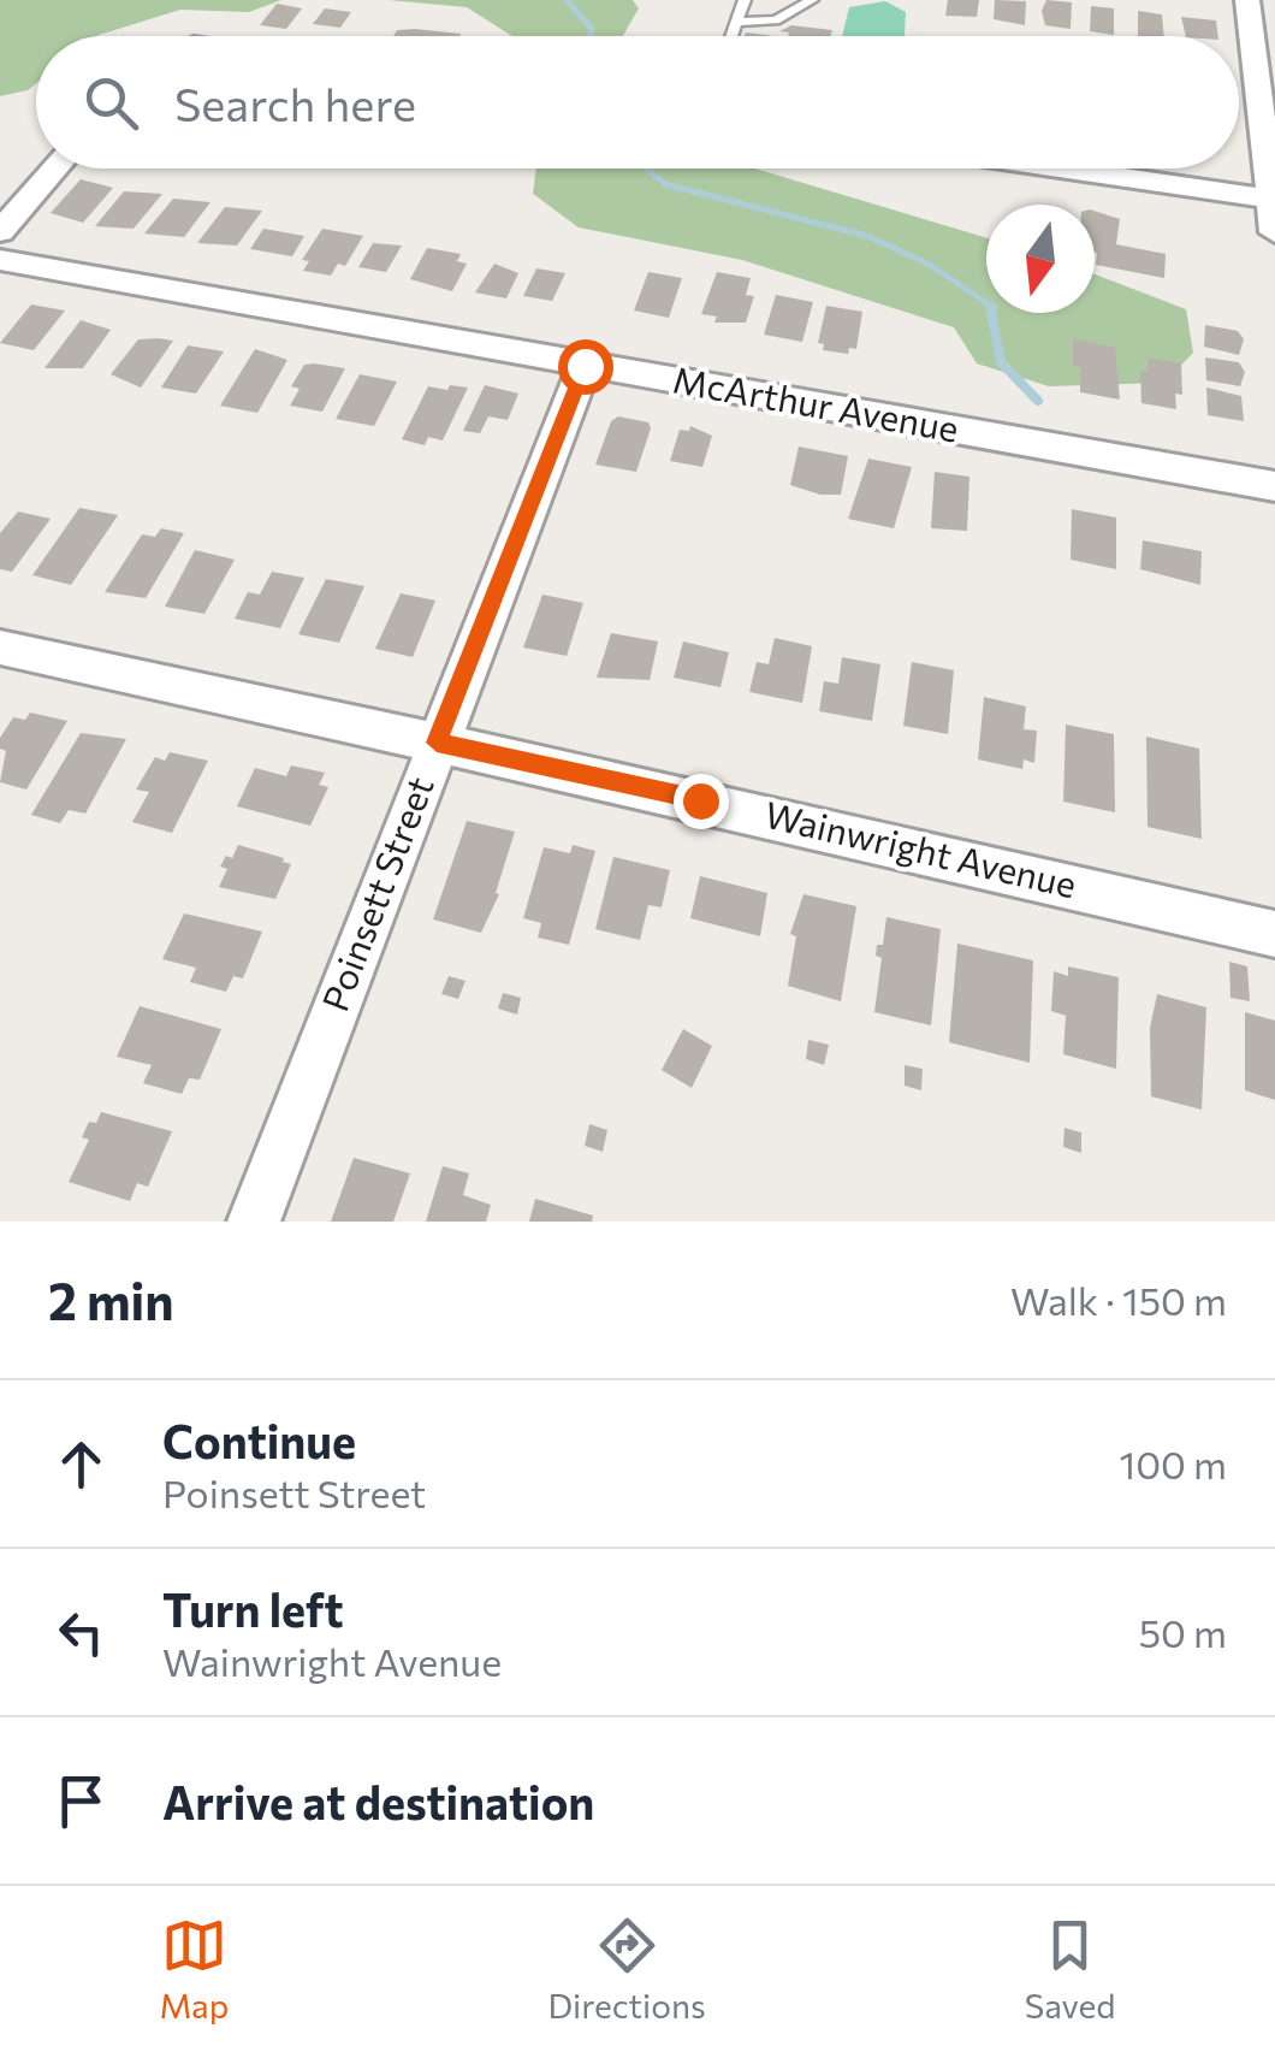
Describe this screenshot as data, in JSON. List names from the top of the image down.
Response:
{
  "streets": {
    "street": ["McArthur Avenue", "Wainwright Avenue", "Poinsett Street"]
  },
  "crossings": [
    ["McArthur Avenue", "Poinsett Street"],
    ["Wainwright Avenue", "Poinsett Street"]
  ],
  "north": "bottom",
  "page": {
    "search": "Search here",
    "heading": ["2 min", "Walk · 150 m"],
    "list": [
      ["Continue", "Poinsett Street", "100 m"],
      ["Turn left", "Wainwright Avenue", "50 m"],
      "Arrive at destination"
    ],
    "nav": ["Map", "Directions", "Saved"]
  }
}
